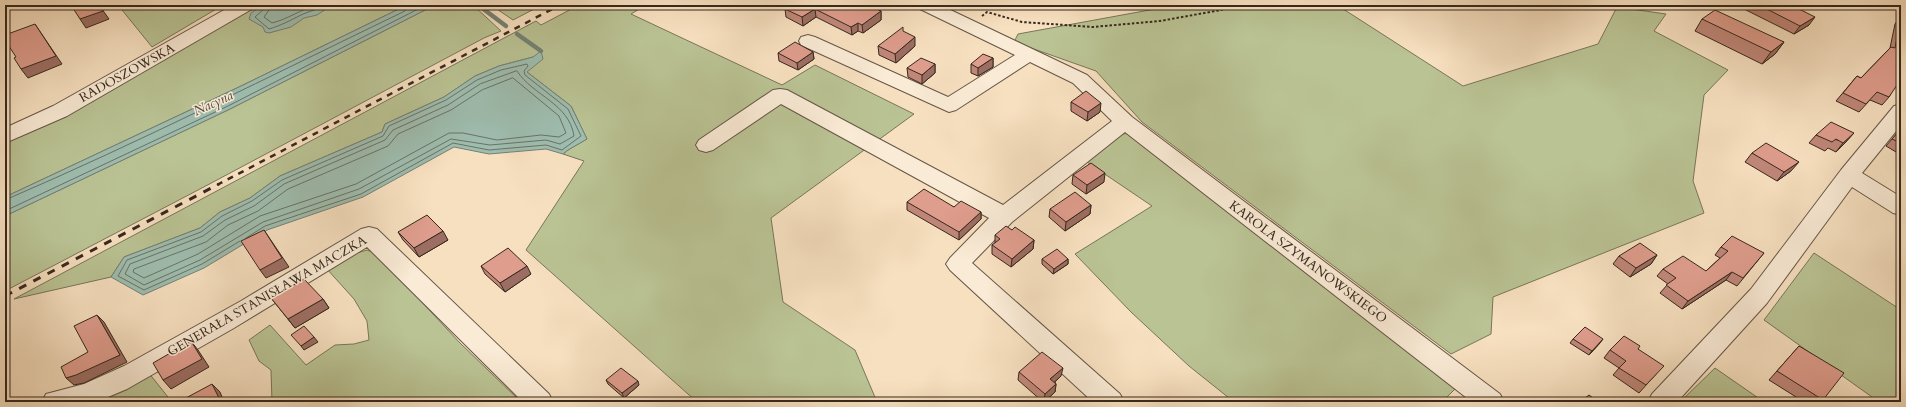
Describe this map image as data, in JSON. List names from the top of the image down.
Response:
{
  "streets": {
    "street": ["RADOSZOWSKA", "KAROLA SZYMANOWSKIEGO", "GENERAŁA STANISŁAWA MACZKA"]
  },
  "water": ["Nacyna"]
}
